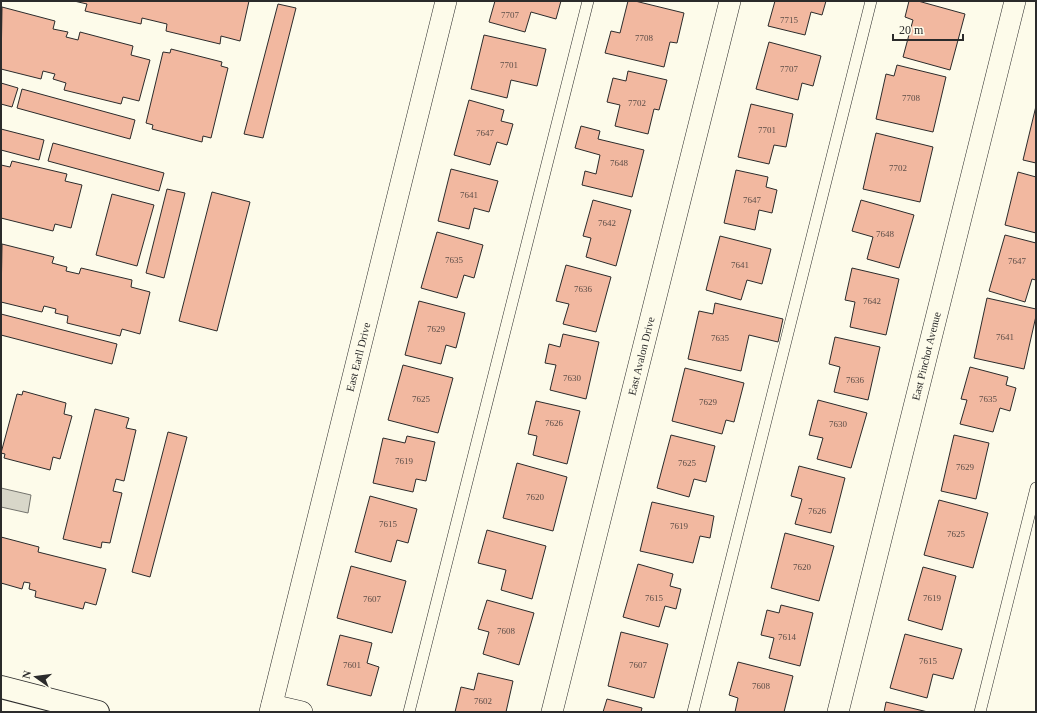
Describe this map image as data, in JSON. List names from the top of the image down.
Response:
{
  "streets": {
    "street": ["East Avalon Drive", "East Pinchot Avenue", "East Earll Drive"]
  },
  "house_numbers": [
    "7707",
    "7715",
    "7708",
    "7701",
    "7707",
    "7708",
    "7702",
    "7701",
    "7647",
    "7648",
    "7702",
    "7641",
    "7647",
    "7642",
    "7648",
    "7635",
    "7647",
    "7641",
    "7636",
    "7642",
    "7629",
    "7641",
    "7635",
    "7630",
    "7636",
    "7625",
    "7635",
    "7629",
    "7626",
    "7630",
    "7619",
    "7625",
    "7629",
    "7620",
    "7626",
    "7615",
    "7619",
    "7625",
    "7620",
    "7615",
    "7619",
    "7607",
    "7608",
    "7614",
    "7615",
    "7601",
    "7607",
    "7608",
    "7602"
  ],
  "scale_bar": "20 m",
  "north": "left"
}
